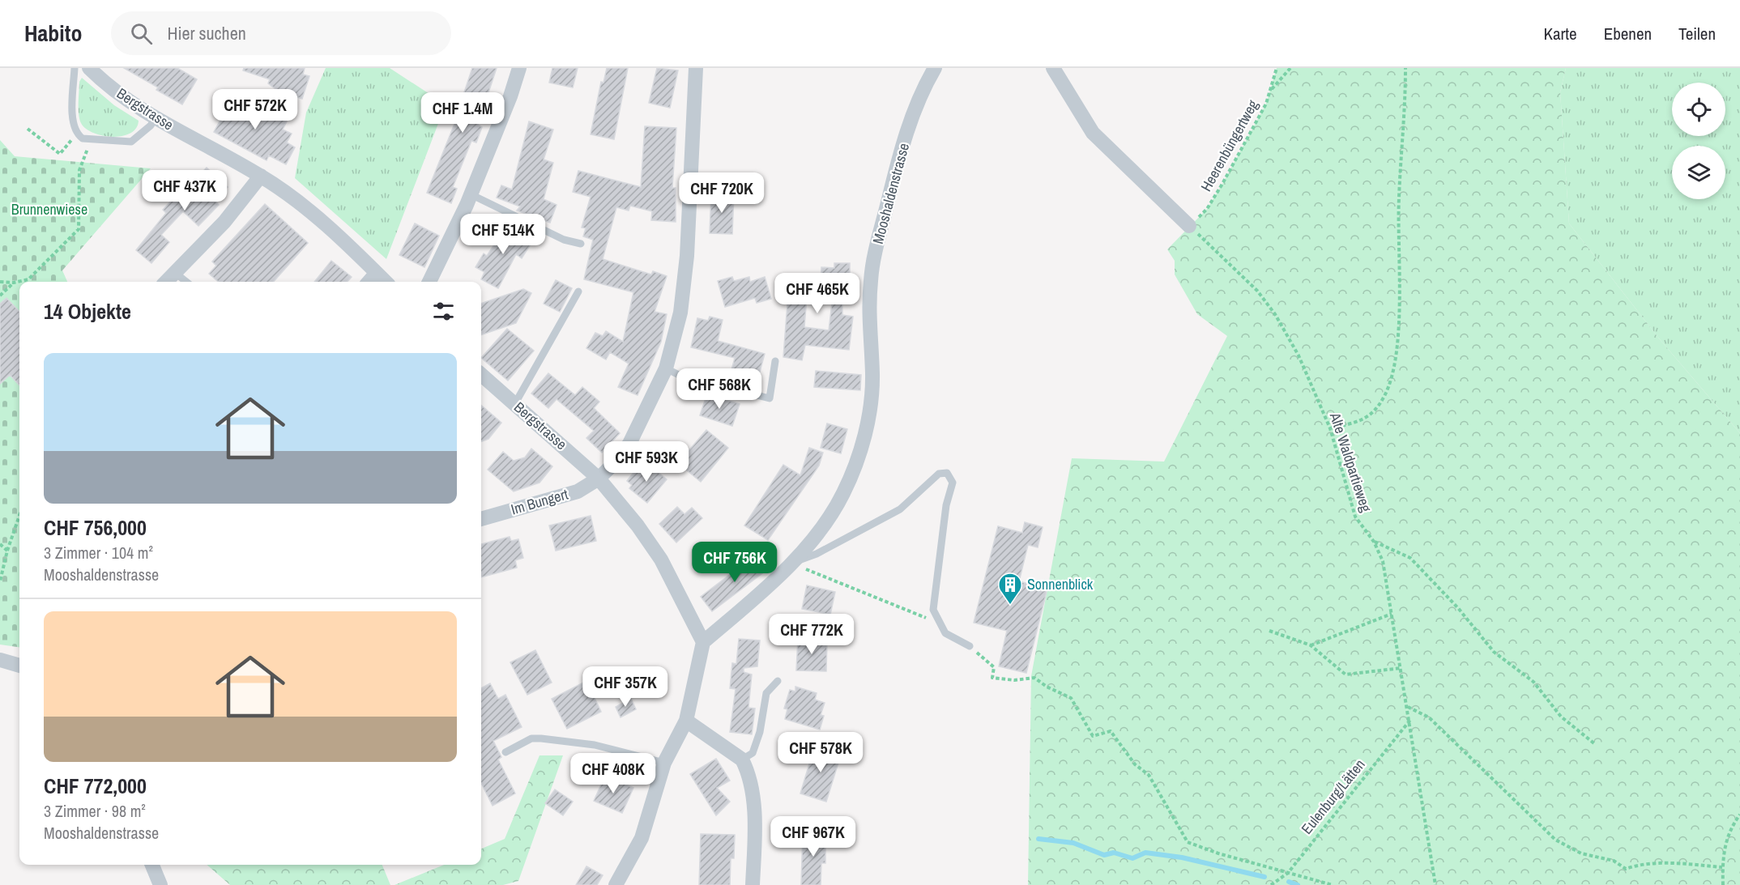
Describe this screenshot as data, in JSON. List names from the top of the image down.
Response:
{
  "streets": {
    "street": ["Bergstrasse", "Mooshaldenstrasse", "Im Bungert"],
    "path": ["Heerenbüngertweg", "Alte Waldpartieweg", "Eulenburg/Lätten"]
  },
  "crossings": [
    ["Bergstrasse", "Mooshaldenstrasse"],
    ["Bergstrasse", "Im Bungert"],
    ["Heerenbüngertweg", "Alte Waldpartieweg"],
    ["Alte Waldpartieweg", "Eulenburg/Lätten"]
  ],
  "parks": ["Brunnenwiese"],
  "places": {
    "building": ["Sonnenblick"]
  },
  "page": {
    "header": "Habito",
    "search": "Hier suchen",
    "nav": ["Karte", "Ebenen", "Teilen"],
    "price": [
      "CHF 572K",
      "CHF 1.4M",
      "CHF 437K",
      "CHF 720K",
      "CHF 514K",
      "CHF 465K",
      "CHF 568K",
      "CHF 593K",
      "CHF 756K",
      "CHF 772K",
      "CHF 357K",
      "CHF 578K",
      "CHF 408K",
      "CHF 967K"
    ],
    "heading": "14 Objekte",
    "list": [
      {
        "name": "CHF 756,000",
        "note": "3 Zimmer · 104 m² · Mooshaldenstrasse"
      },
      {
        "name": "CHF 772,000",
        "note": "3 Zimmer · 98 m² · Mooshaldenstrasse"
      }
    ]
  }
}
